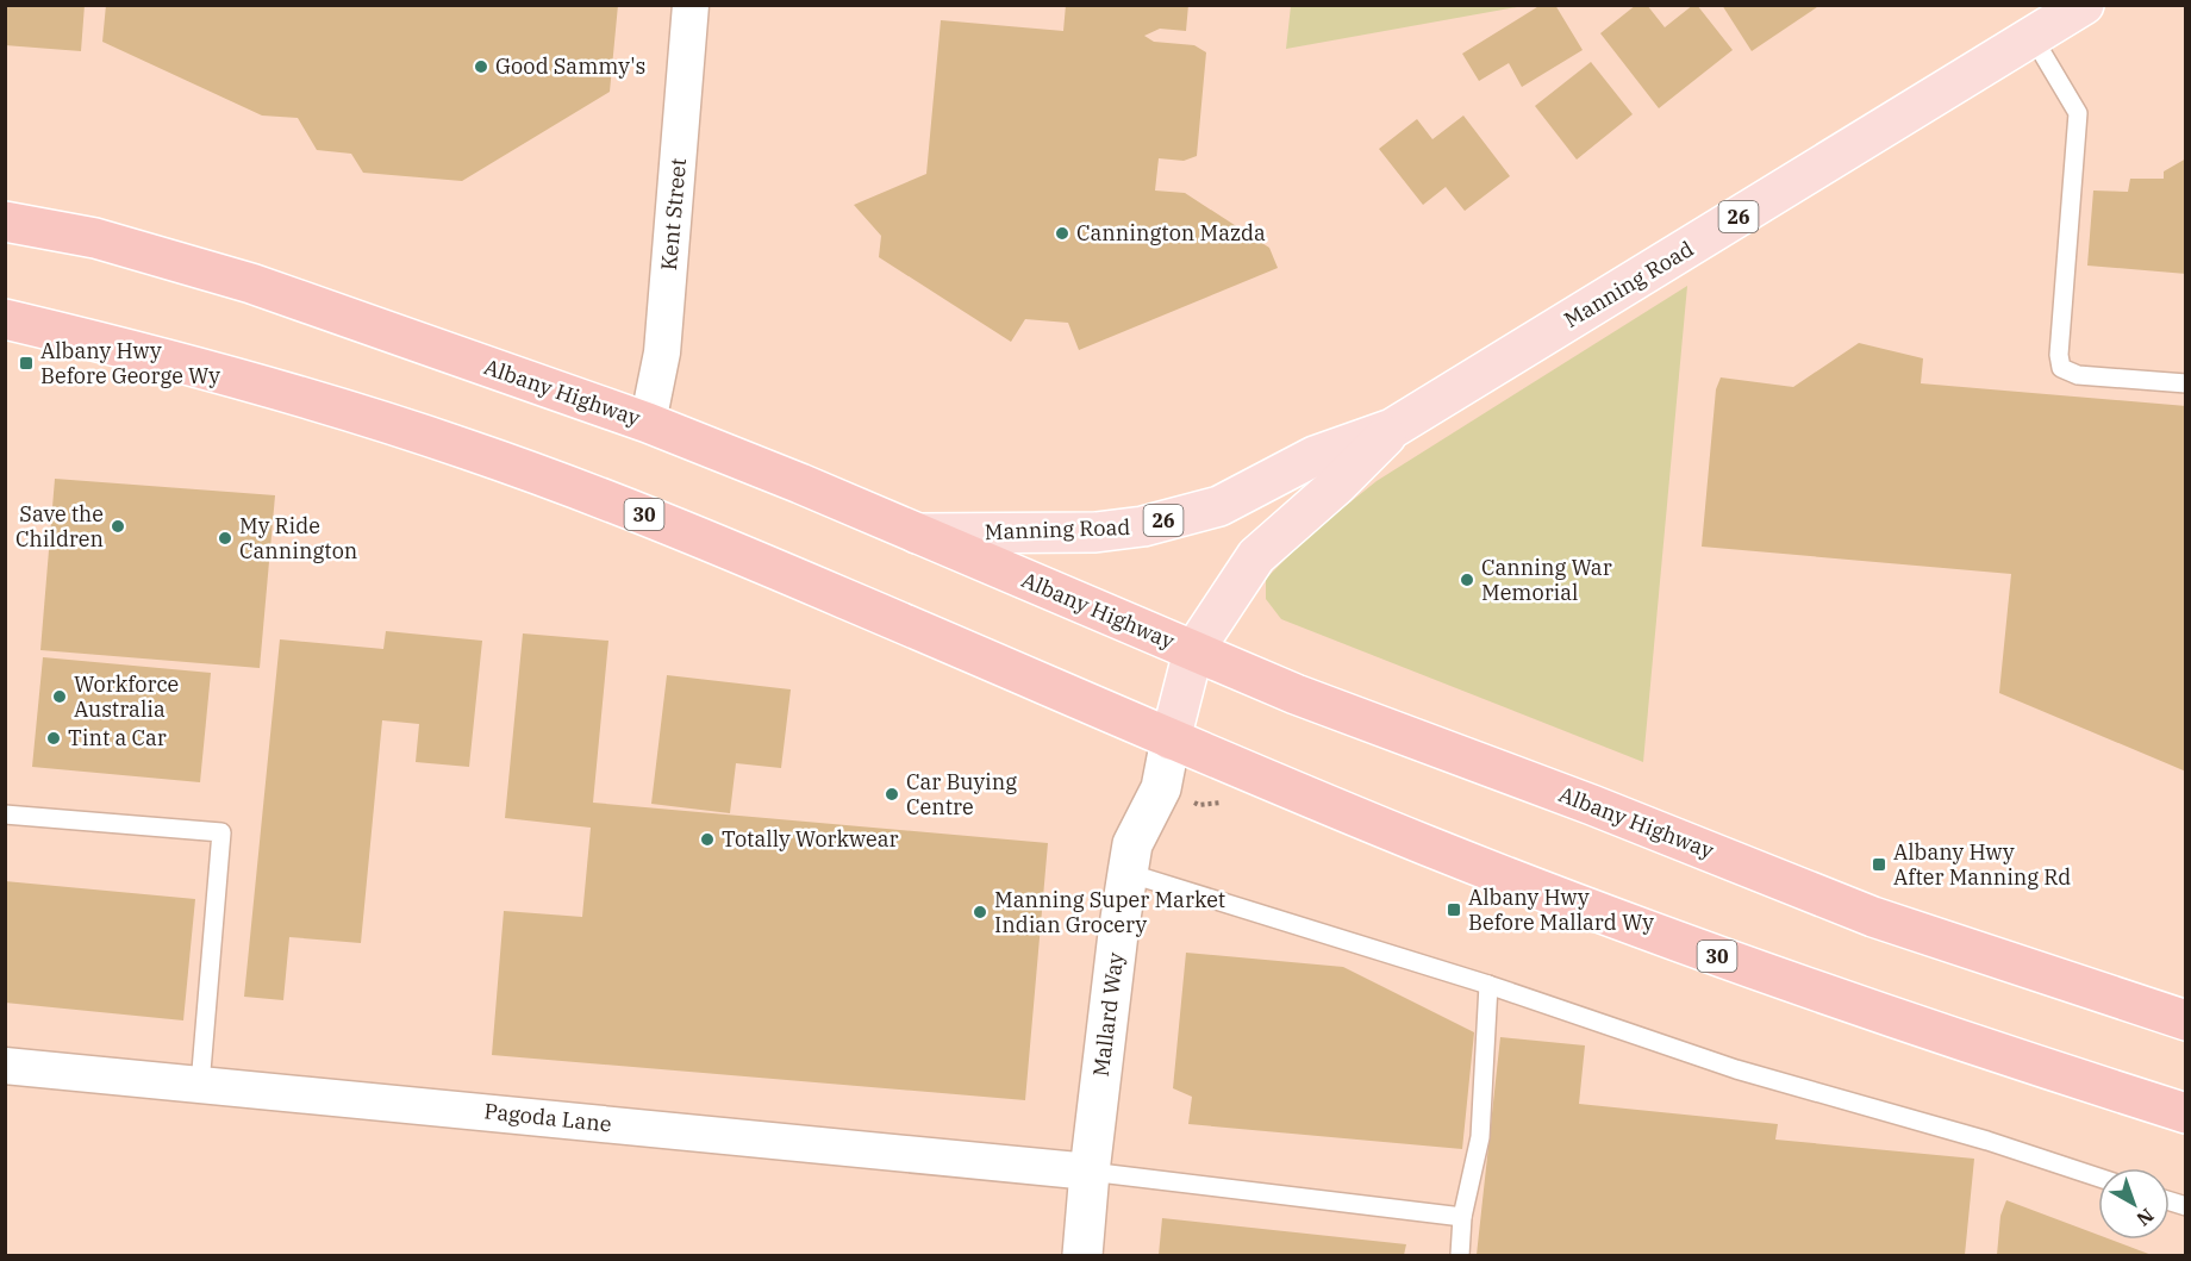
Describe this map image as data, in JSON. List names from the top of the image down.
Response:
{
  "streets": {
    "highway": ["Albany Highway", "30"],
    "main road": ["26", "Manning Road"],
    "street": ["Kent Street", "Mallard Way", "Pagoda Lane"]
  },
  "crossings": [
    ["Kent Street", "Albany Highway"],
    ["Manning Road", "Albany Highway"],
    ["Manning Road", "30"],
    ["Manning Road", "Mallard Way"],
    ["30", "Mallard Way"],
    ["Mallard Way", "Pagoda Lane"]
  ],
  "places": {
    "other": [
      "Good Sammy's",
      "Cannington Mazda",
      "Save the Children",
      "My Ride Cannington",
      "Canning War Memorial",
      "Workforce Australia",
      "Tint a Car",
      "Car Buying Centre",
      "Totally Workwear",
      "Manning Super Market Indian Grocery"
    ],
    "transit": ["Albany Hwy Before George Wy", "Albany Hwy After Manning Rd", "Albany Hwy Before Mallard Wy"]
  },
  "north": "bottom right"
}
